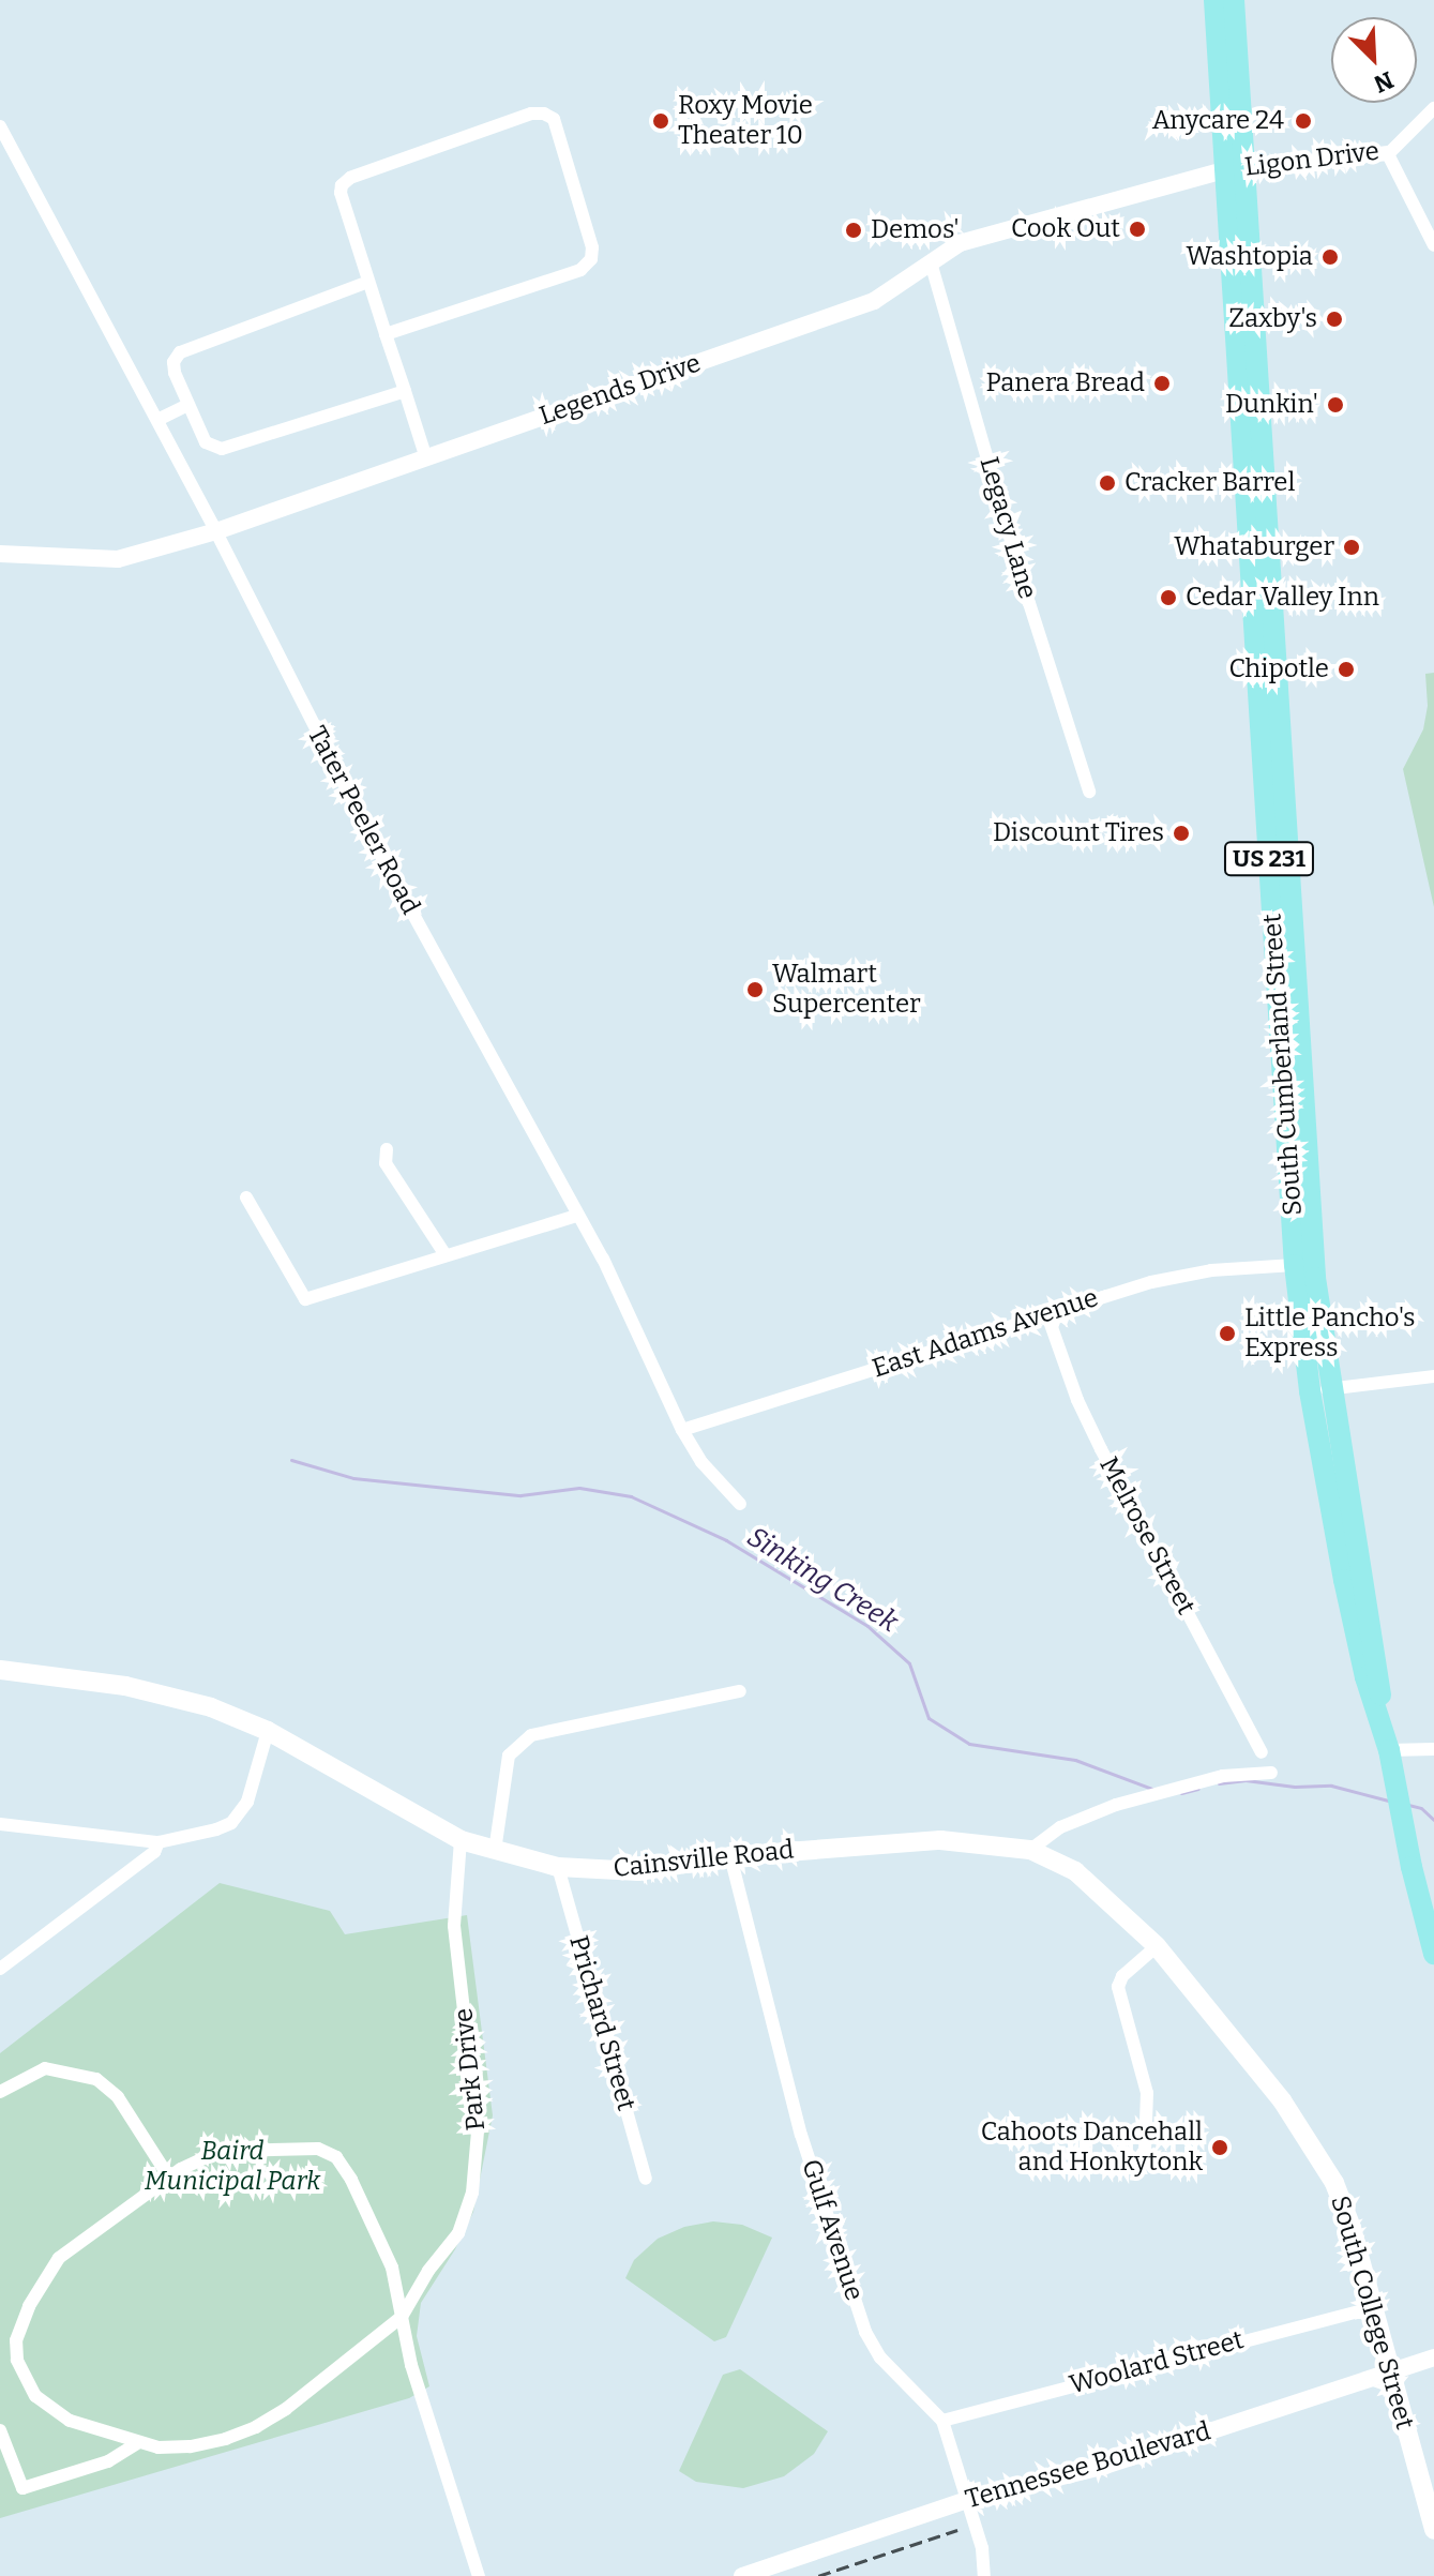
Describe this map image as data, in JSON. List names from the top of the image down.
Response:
{
  "streets": {
    "main road": [
      "US 231",
      "South Cumberland Street",
      "Cainsville Road",
      "South College Street"
    ],
    "street": [
      "Ligon Drive",
      "Legends Drive",
      "Legacy Lane",
      "Tater Peeler Road",
      "East Adams Avenue",
      "Melrose Street",
      "Prichard Street",
      "Park Drive",
      "Gulf Avenue",
      "Woolard Street",
      "Tennessee Boulevard"
    ]
  },
  "crossings": [
    ["Ligon Drive", "Legends Drive"],
    ["Ligon Drive", "South Cumberland Street"],
    ["Legends Drive", "Legacy Lane"],
    ["Legends Drive", "Tater Peeler Road"],
    ["Legends Drive", "South Cumberland Street"],
    ["Tater Peeler Road", "East Adams Avenue"],
    ["South Cumberland Street", "East Adams Avenue"],
    ["East Adams Avenue", "Melrose Street"],
    ["Cainsville Road", "Prichard Street"],
    ["Cainsville Road", "Park Drive"],
    ["Cainsville Road", "Gulf Avenue"],
    ["Cainsville Road", "South College Street"],
    ["Gulf Avenue", "Woolard Street"],
    ["Gulf Avenue", "Tennessee Boulevard"],
    ["South College Street", "Woolard Street"],
    ["South College Street", "Tennessee Boulevard"]
  ],
  "water": ["Sinking Creek"],
  "parks": ["Baird Municipal Park"],
  "places": [
    "Roxy Movie Theater 10",
    "Anycare 24",
    "Cook Out",
    "Demos'",
    "Washtopia",
    "Zaxby's",
    "Panera Bread",
    "Dunkin'",
    "Cracker Barrel",
    "Whataburger",
    "Cedar Valley Inn",
    "Chipotle",
    "Discount Tires",
    "Walmart Supercenter",
    "Little Pancho's Express",
    "Cahoots Dancehall and Honkytonk"
  ],
  "north": "bottom right"
}
